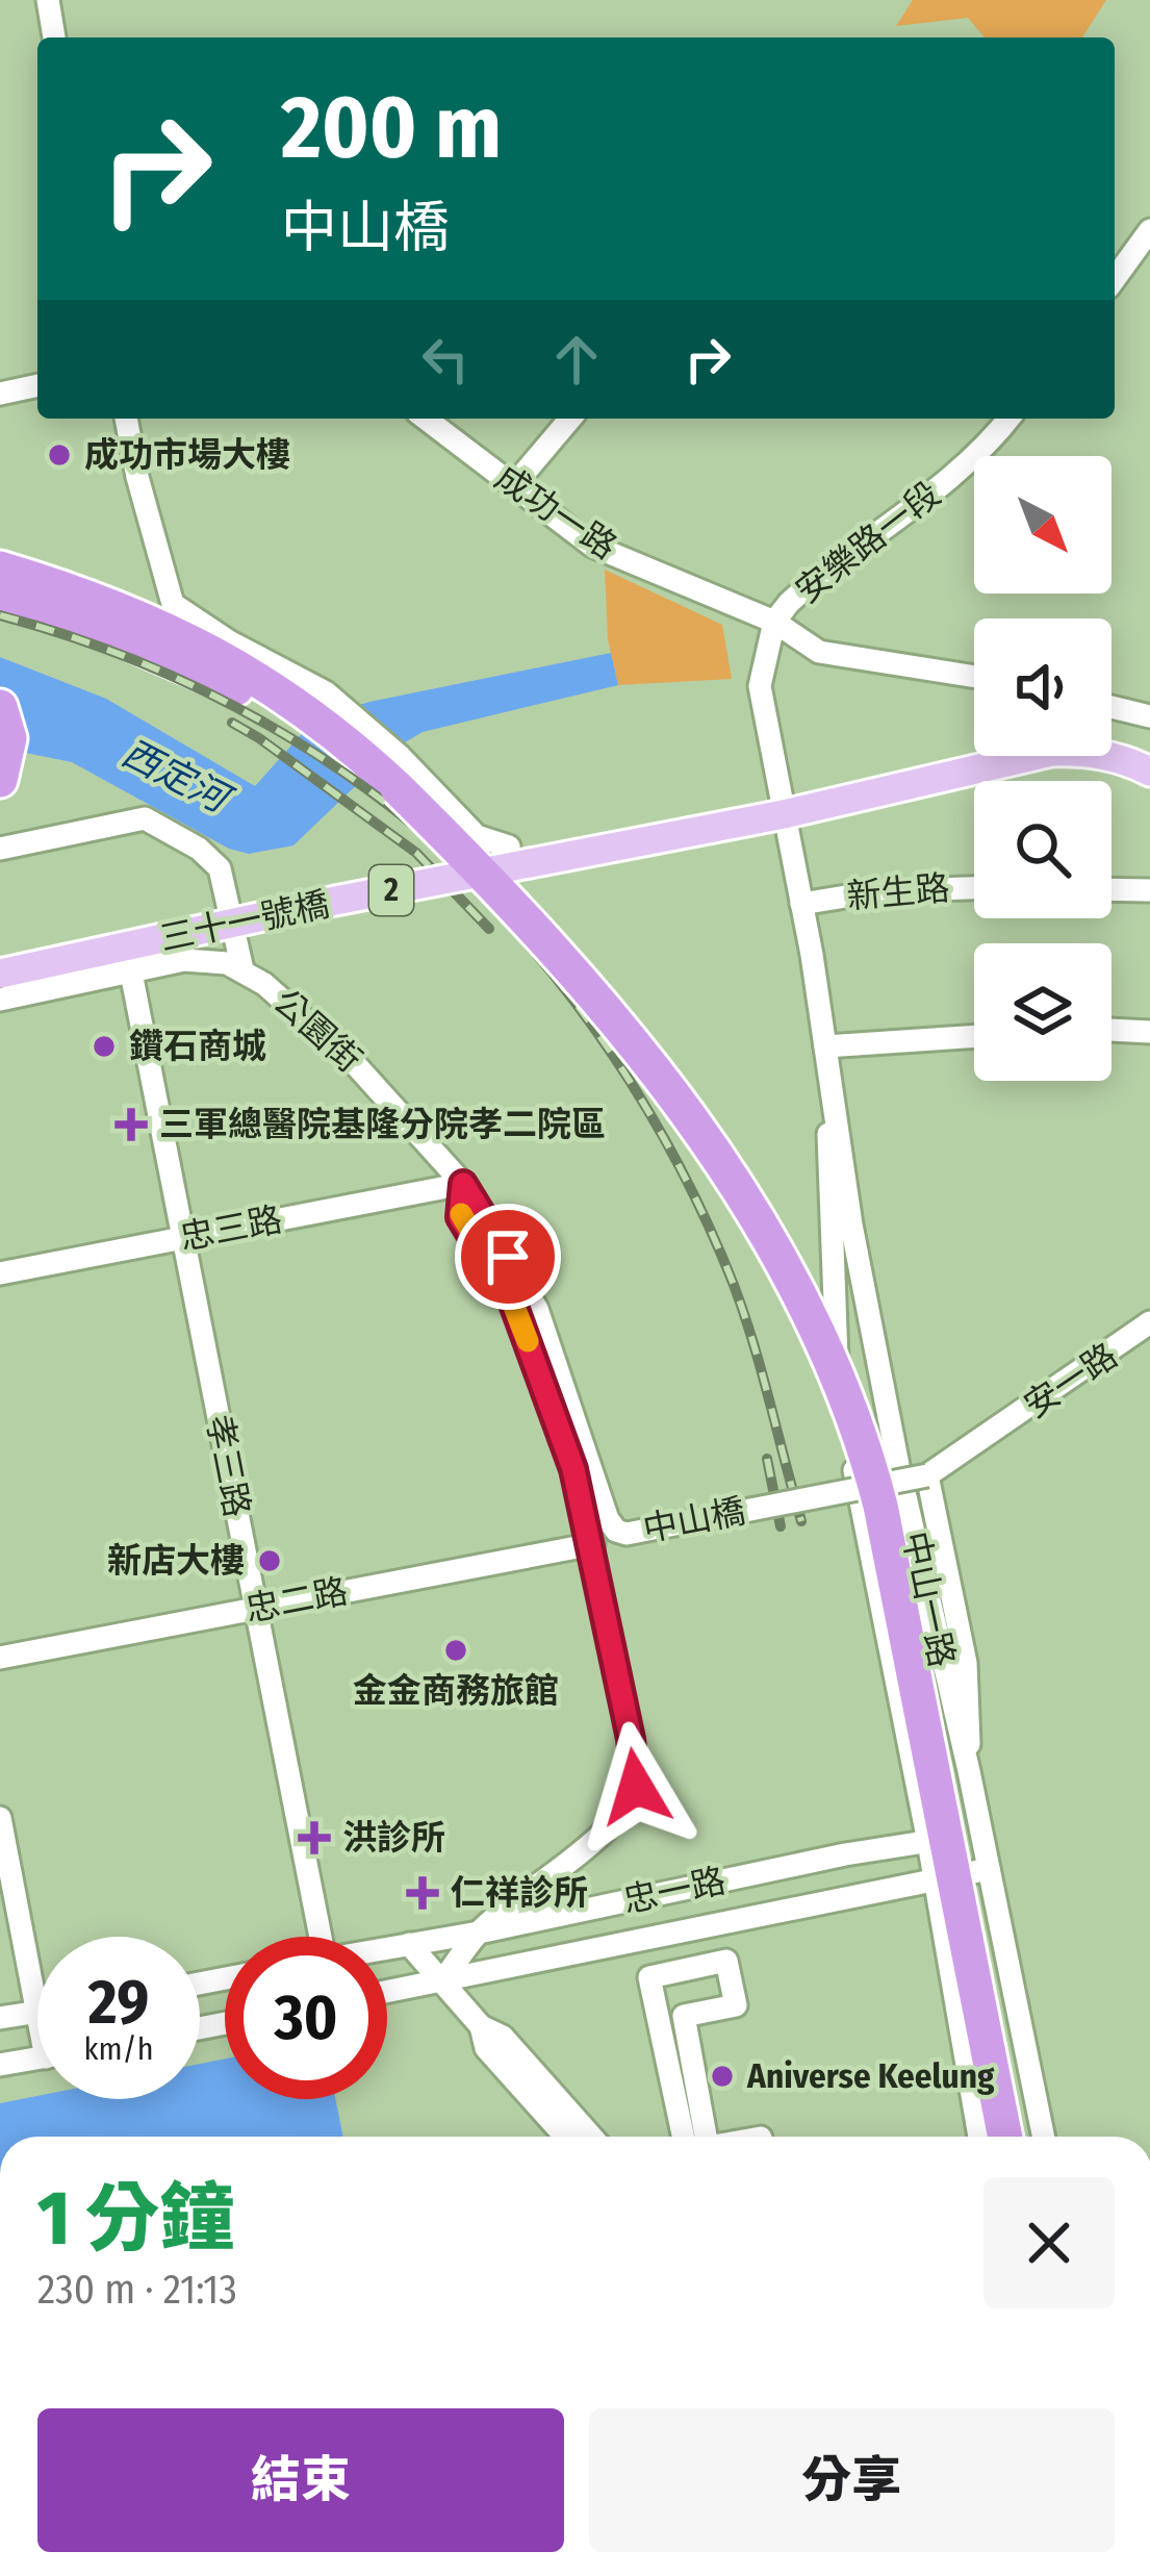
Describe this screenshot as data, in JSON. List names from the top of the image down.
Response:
{
  "streets": {
    "main road": ["2", "三十一號橋"],
    "street": [
      "成功一路",
      "安樂路一段",
      "新生路",
      "公園街",
      "忠三路",
      "安一路",
      "孝三路",
      "中山橋",
      "中山一路",
      "忠二路",
      "忠一路"
    ]
  },
  "crossings": [
    ["成功一路", "安樂路一段"],
    ["成功一路", "中山一路"],
    ["安樂路一段", "中山一路"],
    ["2", "三十一號橋"],
    ["2", "中山一路"],
    ["新生路", "中山一路"],
    ["三十一號橋", "中山一路"],
    ["公園街", "忠三路"],
    ["公園街", "孝三路"],
    ["公園街", "中山橋"],
    ["忠三路", "孝三路"],
    ["忠三路", "中山橋"],
    ["安一路", "中山橋"],
    ["孝三路", "忠二路"],
    ["中山一路", "忠一路"]
  ],
  "water": ["西定河"],
  "places": {
    "other": [
      "成功市場大樓",
      "鑽石商城",
      "新店大樓",
      "金金商務旅館",
      "Aniverse Keelung"
    ],
    "health": ["三軍總醫院基隆分院孝二院區", "洪診所", "仁祥診所"]
  },
  "north": "bottom right",
  "page": {
    "turn": ["200 m", "中山橋"],
    "speed": "29 km/h",
    "limit": "30",
    "heading": ["1 分鐘", "230 m · 21:13"],
    "buttons": ["結束", "分享"]
  }
}
